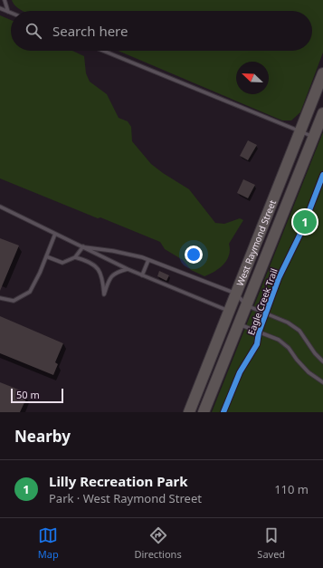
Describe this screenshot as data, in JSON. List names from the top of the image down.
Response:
{
  "streets": {
    "main road": ["West Raymond Street"],
    "cycle path": ["Eagle Creek Trail"]
  },
  "scale_bar": "50 m",
  "north": "top left",
  "page": {
    "search": "Search here",
    "pins": "1",
    "scale": "50 m",
    "heading": "Nearby",
    "list": [
      {
        "mark": "1",
        "name": "Lilly Recreation Park",
        "note": "Park · West Raymond Street",
        "value": "110 m"
      }
    ],
    "nav": ["Map", "Directions", "Saved"]
  }
}
